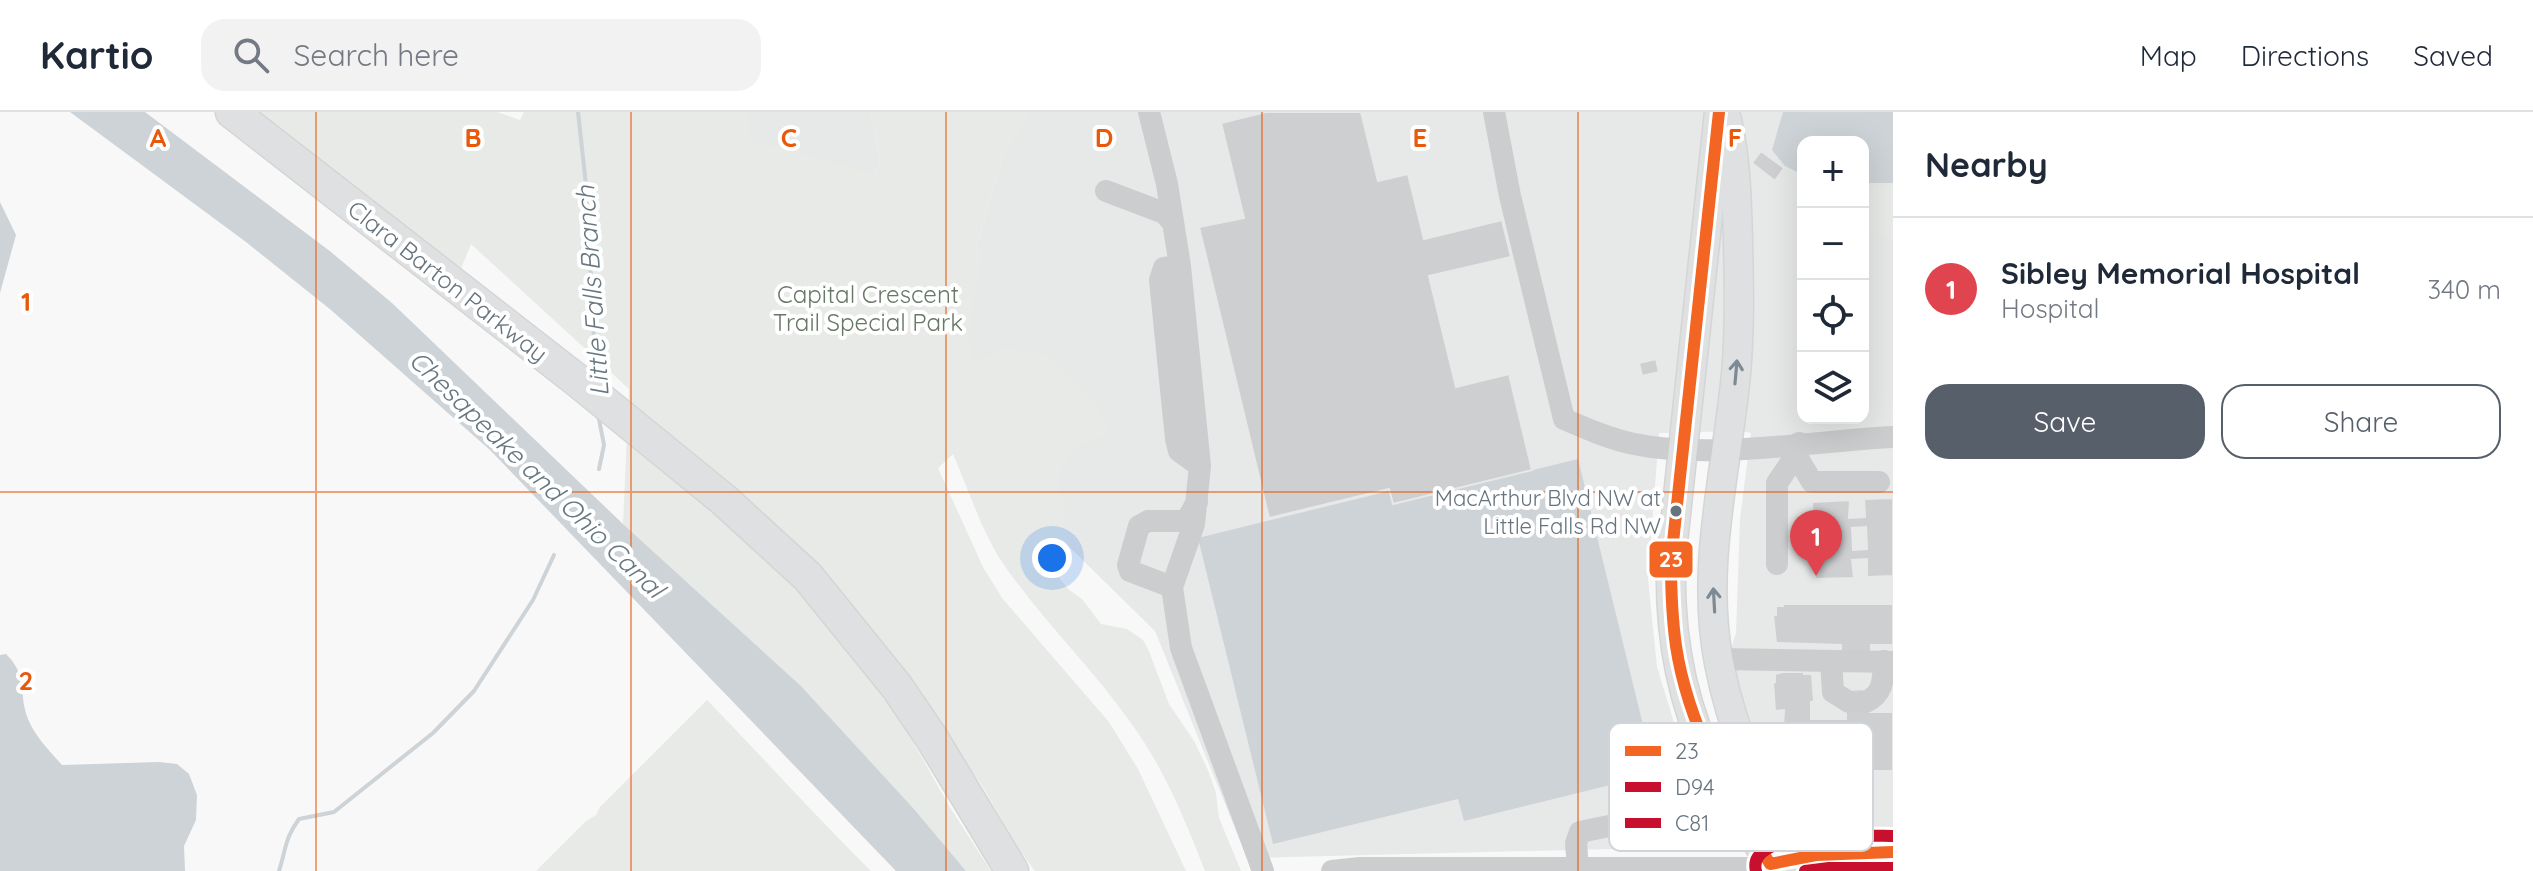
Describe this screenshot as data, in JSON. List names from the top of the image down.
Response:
{
  "streets": {
    "highway": ["Clara Barton Parkway"]
  },
  "water": ["Little Falls Branch", "Chesapeake and Ohio Canal"],
  "parks": ["Capital Crescent Trail Special Park"],
  "places": ["MacArthur Blvd NW at Little Falls Rd NW"],
  "lines": ["transit line 23", "transit line C81", "transit line D94"],
  "legend": ["23", "D94", "C81"],
  "page": {
    "header": "Kartio",
    "search": "Search here",
    "nav": ["Map", "Directions", "Saved"],
    "heading": "Nearby",
    "map_buttons": ["+", "−"],
    "list": [
      {
        "mark": "1",
        "name": "Sibley Memorial Hospital",
        "note": "Hospital",
        "value": "340 m"
      }
    ],
    "buttons": ["Save", "Share"],
    "pins": "1"
  },
  "grid": {
    "columns": [
      "A",
      "B",
      "C",
      "D",
      "E",
      "F"
    ],
    "rows": ["1", "2"]
  }
}
